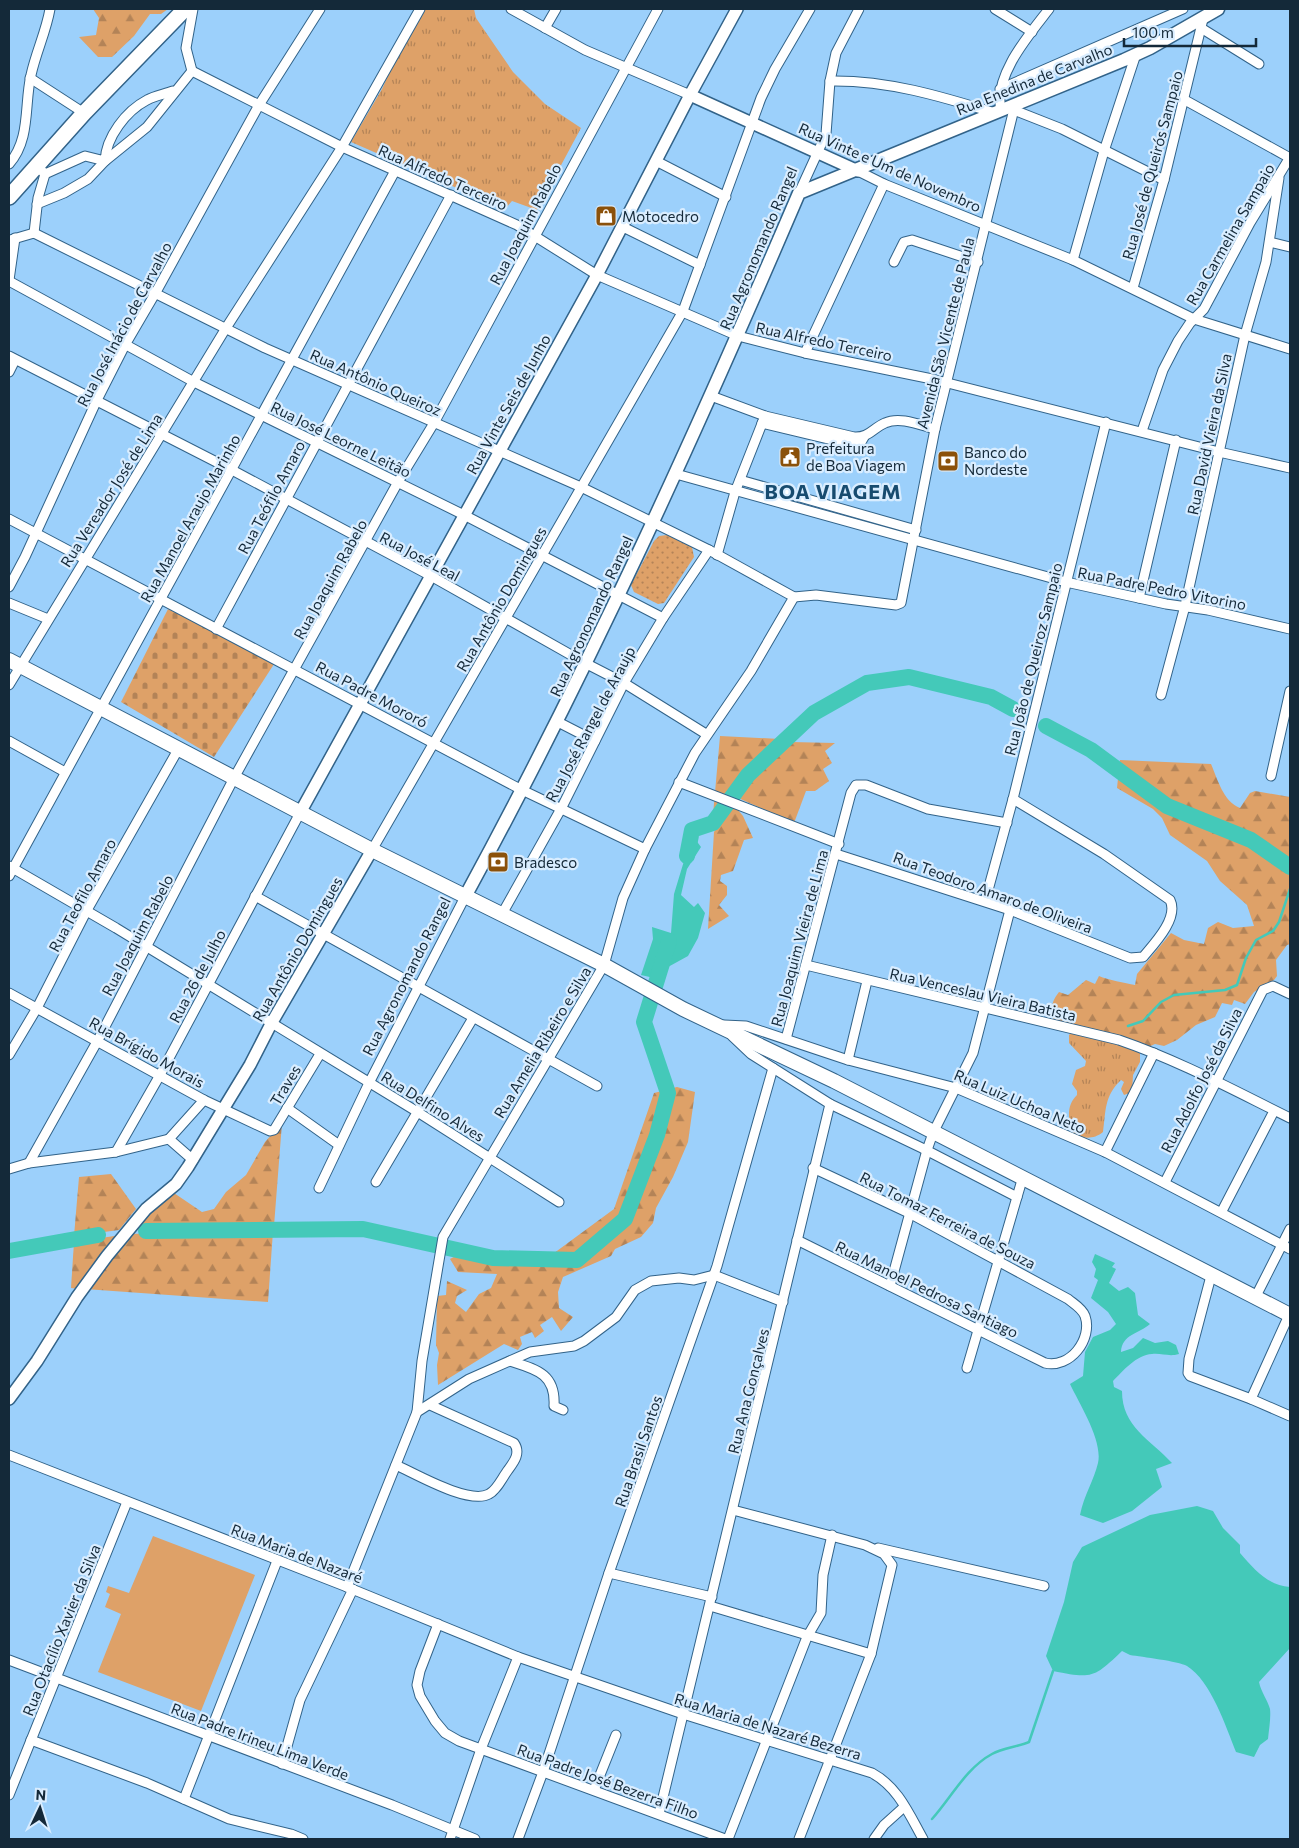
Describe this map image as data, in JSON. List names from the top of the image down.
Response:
{
  "streets": {
    "main road": ["Rua Enedina de Carvalho", "Rua Agronomando Rangel"],
    "street": [
      "Rua José de Queirós Sampaio",
      "Rua Vinte e Um de Novembro",
      "Rua Alfredo Terceiro",
      "Rua Joaquim Rabelo",
      "Rua Carmelina Sampaio",
      "Rua José Inácio de Carvalho",
      "Avenida São Vicente de Paula",
      "Rua Antônio Queiroz",
      "Rua Vinte Seis de Junho",
      "Rua David Vieira da Silva",
      "Rua José Leorne Leitão",
      "Rua Vereador José de Lima",
      "Rua Teófilo Amaro",
      "Rua Manoel Araujo Marinho",
      "Rua José Leal",
      "Rua Padre Pedro Vitorino",
      "Rua Antônio Domingues",
      "Rua João de Queiroz Sampaio",
      "Rua Padre Mororó",
      "Rua José Rangel de Araujp",
      "Rua Teodoro Amaro de Oliveira",
      "Rua Teofilo Amaro",
      "Rua Joaquim Vieira de Lima",
      "Rua 26 de Julho",
      "Rua Venceslau Vieira Batista",
      "Rua Amelia Ribeiro e Silva",
      "Rua Brígido Morais",
      "Rua Adolfo José da Silva",
      "Traves",
      "Rua Luiz Uchoa Neto",
      "Rua Delfino Alves",
      "Rua Tomaz Ferreira de Souza",
      "Rua Manoel Pedrosa Santiago",
      "Rua Ana Gonçalves",
      "Rua Brasil Santos",
      "Rua Maria de Nazaré",
      "Rua Otacílio Xavier da Silva",
      "Rua Maria de Nazaré Bezerra",
      "Rua Padre Irineu Lima Verde",
      "Rua Padre José Bezerra Filho"
    ]
  },
  "crossings": [
    ["Rua Enedina de Carvalho", "Rua José de Queirós Sampaio"],
    ["Rua Enedina de Carvalho", "Rua Vinte e Um de Novembro"],
    ["Rua Enedina de Carvalho", "Rua Agronomando Rangel"],
    ["Rua Enedina de Carvalho", "Avenida São Vicente de Paula"],
    ["Rua José de Queirós Sampaio", "Rua Vinte e Um de Novembro"],
    ["Rua Vinte e Um de Novembro", "Rua Joaquim Rabelo"],
    ["Rua Vinte e Um de Novembro", "Rua Carmelina Sampaio"],
    ["Rua Vinte e Um de Novembro", "Rua Agronomando Rangel"],
    ["Rua Vinte e Um de Novembro", "Avenida São Vicente de Paula"],
    ["Rua Vinte e Um de Novembro", "Rua Vinte Seis de Junho"],
    ["Rua Vinte e Um de Novembro", "Rua David Vieira da Silva"],
    ["Rua Vinte e Um de Novembro", "Rua Antônio Domingues"],
    ["Rua Alfredo Terceiro", "Rua Joaquim Rabelo"],
    ["Rua Alfredo Terceiro", "Rua Carmelina Sampaio"],
    ["Rua Alfredo Terceiro", "Rua Agronomando Rangel"],
    ["Rua Alfredo Terceiro", "Rua José Inácio de Carvalho"],
    ["Rua Alfredo Terceiro", "Avenida São Vicente de Paula"],
    ["Rua Alfredo Terceiro", "Rua Vinte Seis de Junho"],
    ["Rua Alfredo Terceiro", "Rua David Vieira da Silva"],
    ["Rua Alfredo Terceiro", "Rua Vereador José de Lima"],
    ["Rua Alfredo Terceiro", "Rua Teófilo Amaro"],
    ["Rua Alfredo Terceiro", "Rua Manoel Araujo Marinho"],
    ["Rua Alfredo Terceiro", "Rua Antônio Domingues"],
    ["Rua Alfredo Terceiro", "Rua João de Queiroz Sampaio"],
    ["Rua Joaquim Rabelo", "Rua Antônio Queiroz"],
    ["Rua Joaquim Rabelo", "Rua José Leorne Leitão"],
    ["Rua Joaquim Rabelo", "Rua José Leal"],
    ["Rua Joaquim Rabelo", "Rua Padre Mororó"],
    ["Rua Joaquim Rabelo", "Rua Brígido Morais"],
    ["Rua Joaquim Rabelo", "Rua Delfino Alves"],
    ["Rua Carmelina Sampaio", "Rua David Vieira da Silva"],
    ["Rua Agronomando Rangel", "Rua Antônio Queiroz"],
    ["Rua Agronomando Rangel", "Rua José Leorne Leitão"],
    ["Rua Agronomando Rangel", "Rua José Leal"],
    ["Rua Agronomando Rangel", "Rua Padre Pedro Vitorino"],
    ["Rua Agronomando Rangel", "Rua Padre Mororó"],
    ["Rua Agronomando Rangel", "Rua Delfino Alves"],
    ["Rua José Inácio de Carvalho", "Rua Antônio Queiroz"],
    ["Rua José Inácio de Carvalho", "Rua José Leorne Leitão"],
    ["Rua José Inácio de Carvalho", "Rua José Leal"],
    ["Rua José Inácio de Carvalho", "Rua Padre Mororó"],
    ["Avenida São Vicente de Paula", "Rua Padre Pedro Vitorino"],
    ["Rua Antônio Queiroz", "Rua Vinte Seis de Junho"],
    ["Rua Antônio Queiroz", "Rua Vereador José de Lima"],
    ["Rua Antônio Queiroz", "Rua Teófilo Amaro"],
    ["Rua Antônio Queiroz", "Rua Manoel Araujo Marinho"],
    ["Rua Antônio Queiroz", "Rua Antônio Domingues"],
    ["Rua Antônio Queiroz", "Rua José Rangel de Araujp"],
    ["Rua Antônio Queiroz", "Rua Amelia Ribeiro e Silva"],
    ["Rua Vinte Seis de Junho", "Rua José Leorne Leitão"],
    ["Rua Vinte Seis de Junho", "Rua José Leal"],
    ["Rua Vinte Seis de Junho", "Rua Padre Mororó"],
    ["Rua Vinte Seis de Junho", "Rua 26 de Julho"],
    ["Rua David Vieira da Silva", "Rua Padre Pedro Vitorino"],
    ["Rua José Leorne Leitão", "Rua Vereador José de Lima"],
    ["Rua José Leorne Leitão", "Rua Teófilo Amaro"],
    ["Rua José Leorne Leitão", "Rua Manoel Araujo Marinho"],
    ["Rua José Leorne Leitão", "Rua Antônio Domingues"],
    ["Rua José Leorne Leitão", "Rua José Rangel de Araujp"],
    ["Rua Vereador José de Lima", "Rua José Leal"],
    ["Rua Vereador José de Lima", "Rua Padre Mororó"],
    ["Rua Teófilo Amaro", "Rua José Leal"],
    ["Rua Teófilo Amaro", "Rua Padre Mororó"],
    ["Rua Manoel Araujo Marinho", "Rua José Leal"],
    ["Rua Manoel Araujo Marinho", "Rua Padre Mororó"],
    ["Rua Manoel Araujo Marinho", "Rua Delfino Alves"],
    ["Rua José Leal", "Rua Antônio Domingues"],
    ["Rua José Leal", "Rua José Rangel de Araujp"],
    ["Rua José Leal", "Rua Amelia Ribeiro e Silva"],
    ["Rua Padre Pedro Vitorino", "Rua João de Queiroz Sampaio"],
    ["Rua Padre Pedro Vitorino", "Rua José Rangel de Araujp"],
    ["Rua Antônio Domingues", "Rua Padre Mororó"],
    ["Rua Antônio Domingues", "Rua Brígido Morais"],
    ["Rua Antônio Domingues", "Rua Delfino Alves"],
    ["Rua João de Queiroz Sampaio", "Rua Teodoro Amaro de Oliveira"],
    ["Rua João de Queiroz Sampaio", "Rua Joaquim Vieira de Lima"],
    ["Rua Padre Mororó", "Rua José Rangel de Araujp"],
    ["Rua Padre Mororó", "Rua Amelia Ribeiro e Silva"],
    ["Rua Teodoro Amaro de Oliveira", "Rua Joaquim Vieira de Lima"],
    ["Rua Teofilo Amaro", "Rua Brígido Morais"],
    ["Rua Teofilo Amaro", "Rua Delfino Alves"],
    ["Rua Joaquim Vieira de Lima", "Rua Venceslau Vieira Batista"],
    ["Rua Joaquim Vieira de Lima", "Rua Luiz Uchoa Neto"],
    ["Rua 26 de Julho", "Rua Brígido Morais"],
    ["Rua 26 de Julho", "Rua Delfino Alves"],
    ["Rua Venceslau Vieira Batista", "Rua Adolfo José da Silva"],
    ["Rua Amelia Ribeiro e Silva", "Rua Delfino Alves"],
    ["Rua Amelia Ribeiro e Silva", "Rua Maria de Nazaré"],
    ["Rua Amelia Ribeiro e Silva", "Rua Padre Irineu Lima Verde"],
    ["Rua Brígido Morais", "Traves"],
    ["Rua Adolfo José da Silva", "Rua Luiz Uchoa Neto"],
    ["Traves", "Rua Delfino Alves"],
    ["Rua Tomaz Ferreira de Souza", "Rua Manoel Pedrosa Santiago"],
    ["Rua Tomaz Ferreira de Souza", "Rua Ana Gonçalves"],
    ["Rua Manoel Pedrosa Santiago", "Rua Ana Gonçalves"],
    ["Rua Ana Gonçalves", "Rua Maria de Nazaré Bezerra"],
    ["Rua Ana Gonçalves", "Rua Padre José Bezerra Filho"],
    ["Rua Brasil Santos", "Rua Maria de Nazaré"],
    ["Rua Brasil Santos", "Rua Maria de Nazaré Bezerra"],
    ["Rua Brasil Santos", "Rua Padre José Bezerra Filho"],
    ["Rua Maria de Nazaré", "Rua Otacílio Xavier da Silva"],
    ["Rua Maria de Nazaré", "Rua Maria de Nazaré Bezerra"],
    ["Rua Maria de Nazaré", "Rua Padre José Bezerra Filho"],
    ["Rua Otacílio Xavier da Silva", "Rua Padre Irineu Lima Verde"]
  ],
  "districts": ["BOA VIAGEM"],
  "places": {
    "shop": ["Motocedro"],
    "public building": ["Prefeitura de Boa Viagem"],
    "bank": ["Banco do Nordeste", "Bradesco"]
  },
  "scale_bar": "100 m",
  "north": "top"
}
